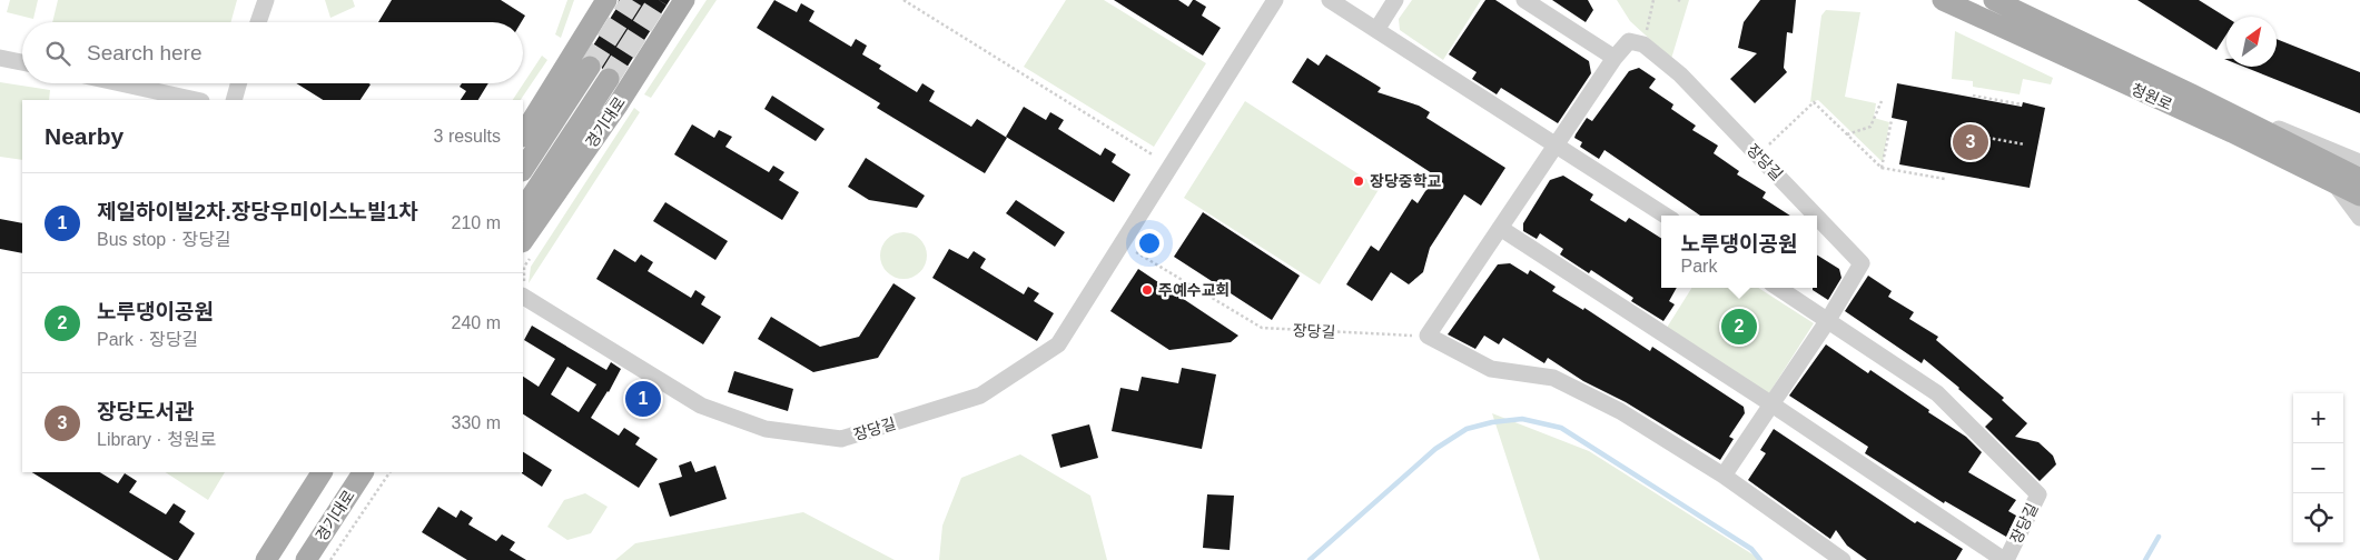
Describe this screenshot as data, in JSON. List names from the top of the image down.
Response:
{
  "streets": {
    "main road": ["청원로", "경기대로"],
    "street": ["장당길"]
  },
  "places": ["장당중학교", "주예수교회"],
  "north": "top right",
  "page": {
    "search": "Search here",
    "heading": ["Nearby", "3 results"],
    "pins": ["3", "2", "1"],
    "list": [
      {
        "mark": "1",
        "name": "제일하이빌2차.장당우미이스노빌1차",
        "note": "Bus stop · 장당길",
        "value": "210 m"
      },
      {
        "mark": "2",
        "name": "노루댕이공원",
        "note": "Park · 장당길",
        "value": "240 m"
      },
      {
        "mark": "3",
        "name": "장당도서관",
        "note": "Library · 청원로",
        "value": "330 m"
      }
    ],
    "popup": ["노루댕이공원", "Park"],
    "map_buttons": ["+", "−"]
  }
}
